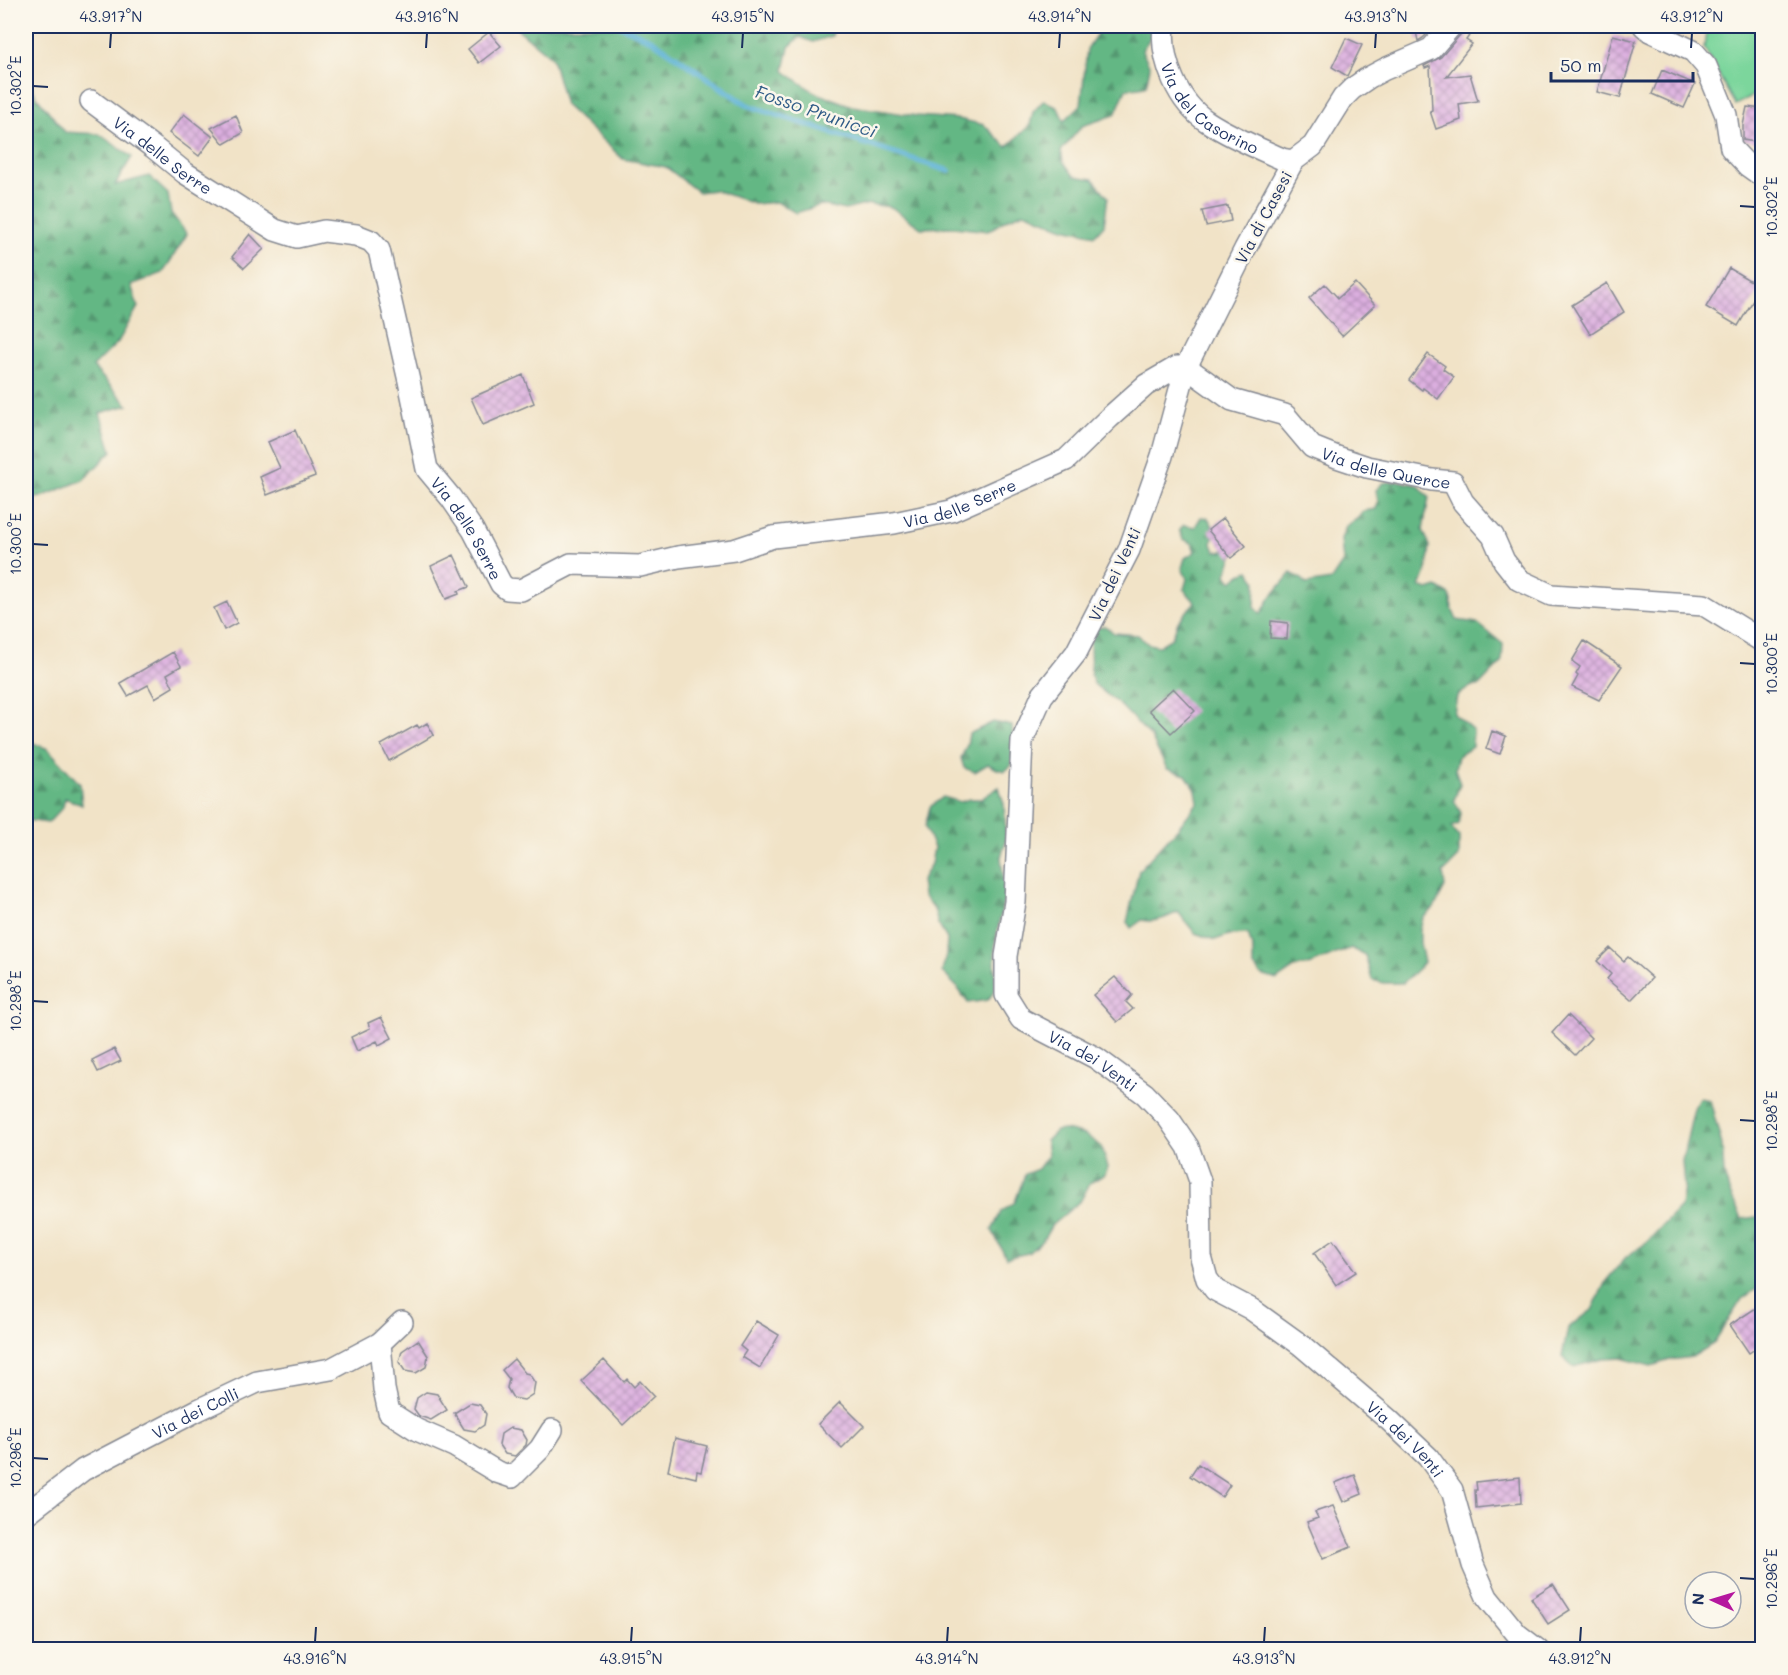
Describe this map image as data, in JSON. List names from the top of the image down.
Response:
{
  "streets": {
    "street": [
      "Via del Casorino",
      "Via delle Serre",
      "Via di Casesi",
      "Via delle Querce",
      "Via dei Venti",
      "Via dei Colli"
    ]
  },
  "crossings": [
    ["Via del Casorino", "Via di Casesi"],
    ["Via delle Serre", "Via di Casesi"],
    ["Via delle Serre", "Via delle Querce"],
    ["Via delle Serre", "Via dei Venti"],
    ["Via di Casesi", "Via delle Querce"],
    ["Via di Casesi", "Via dei Venti"],
    ["Via delle Querce", "Via dei Venti"]
  ],
  "water": ["Fosso Prunicci"],
  "scale_bar": "50 m",
  "north": "left",
  "coordinates": [
    "43.917°N",
    "43.916°N",
    "43.915°N",
    "43.914°N",
    "43.913°N",
    "43.912°N",
    "10.302°E",
    "10.300°E",
    "10.298°E",
    "10.296°E"
  ]
}
